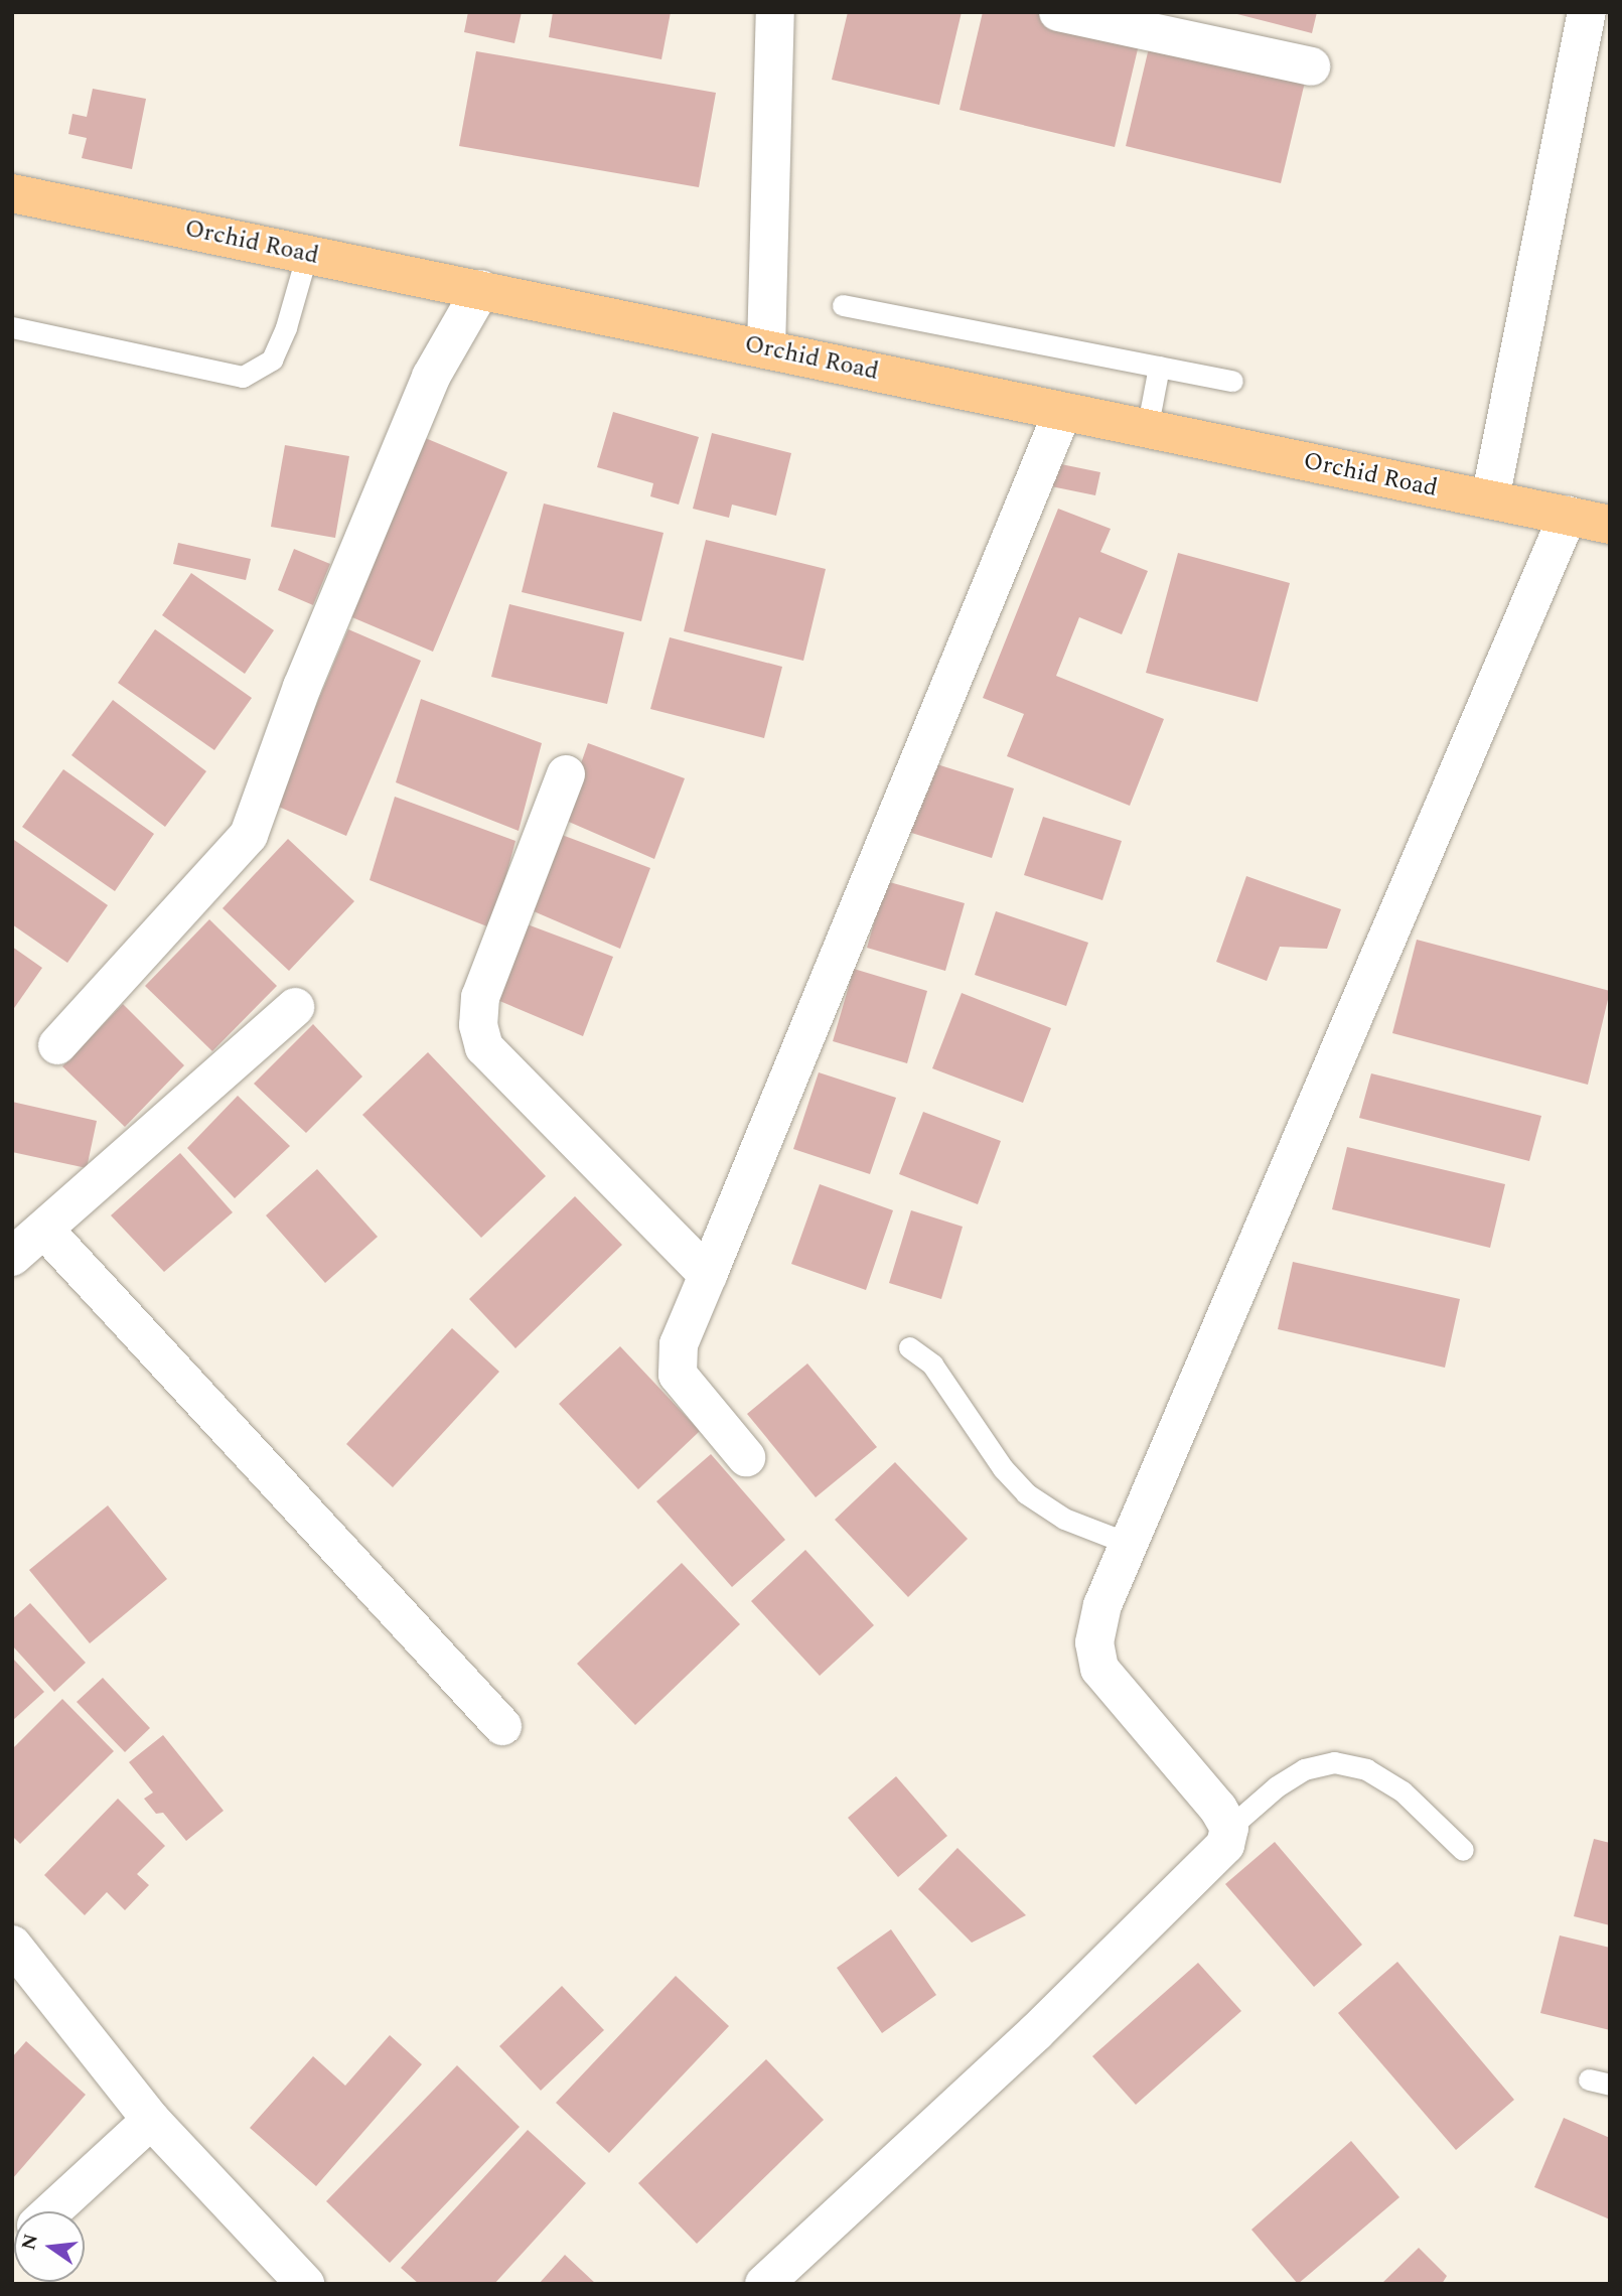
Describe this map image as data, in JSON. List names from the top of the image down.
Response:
{
  "streets": {
    "main road": ["Orchid Road"]
  },
  "north": "left"
}
